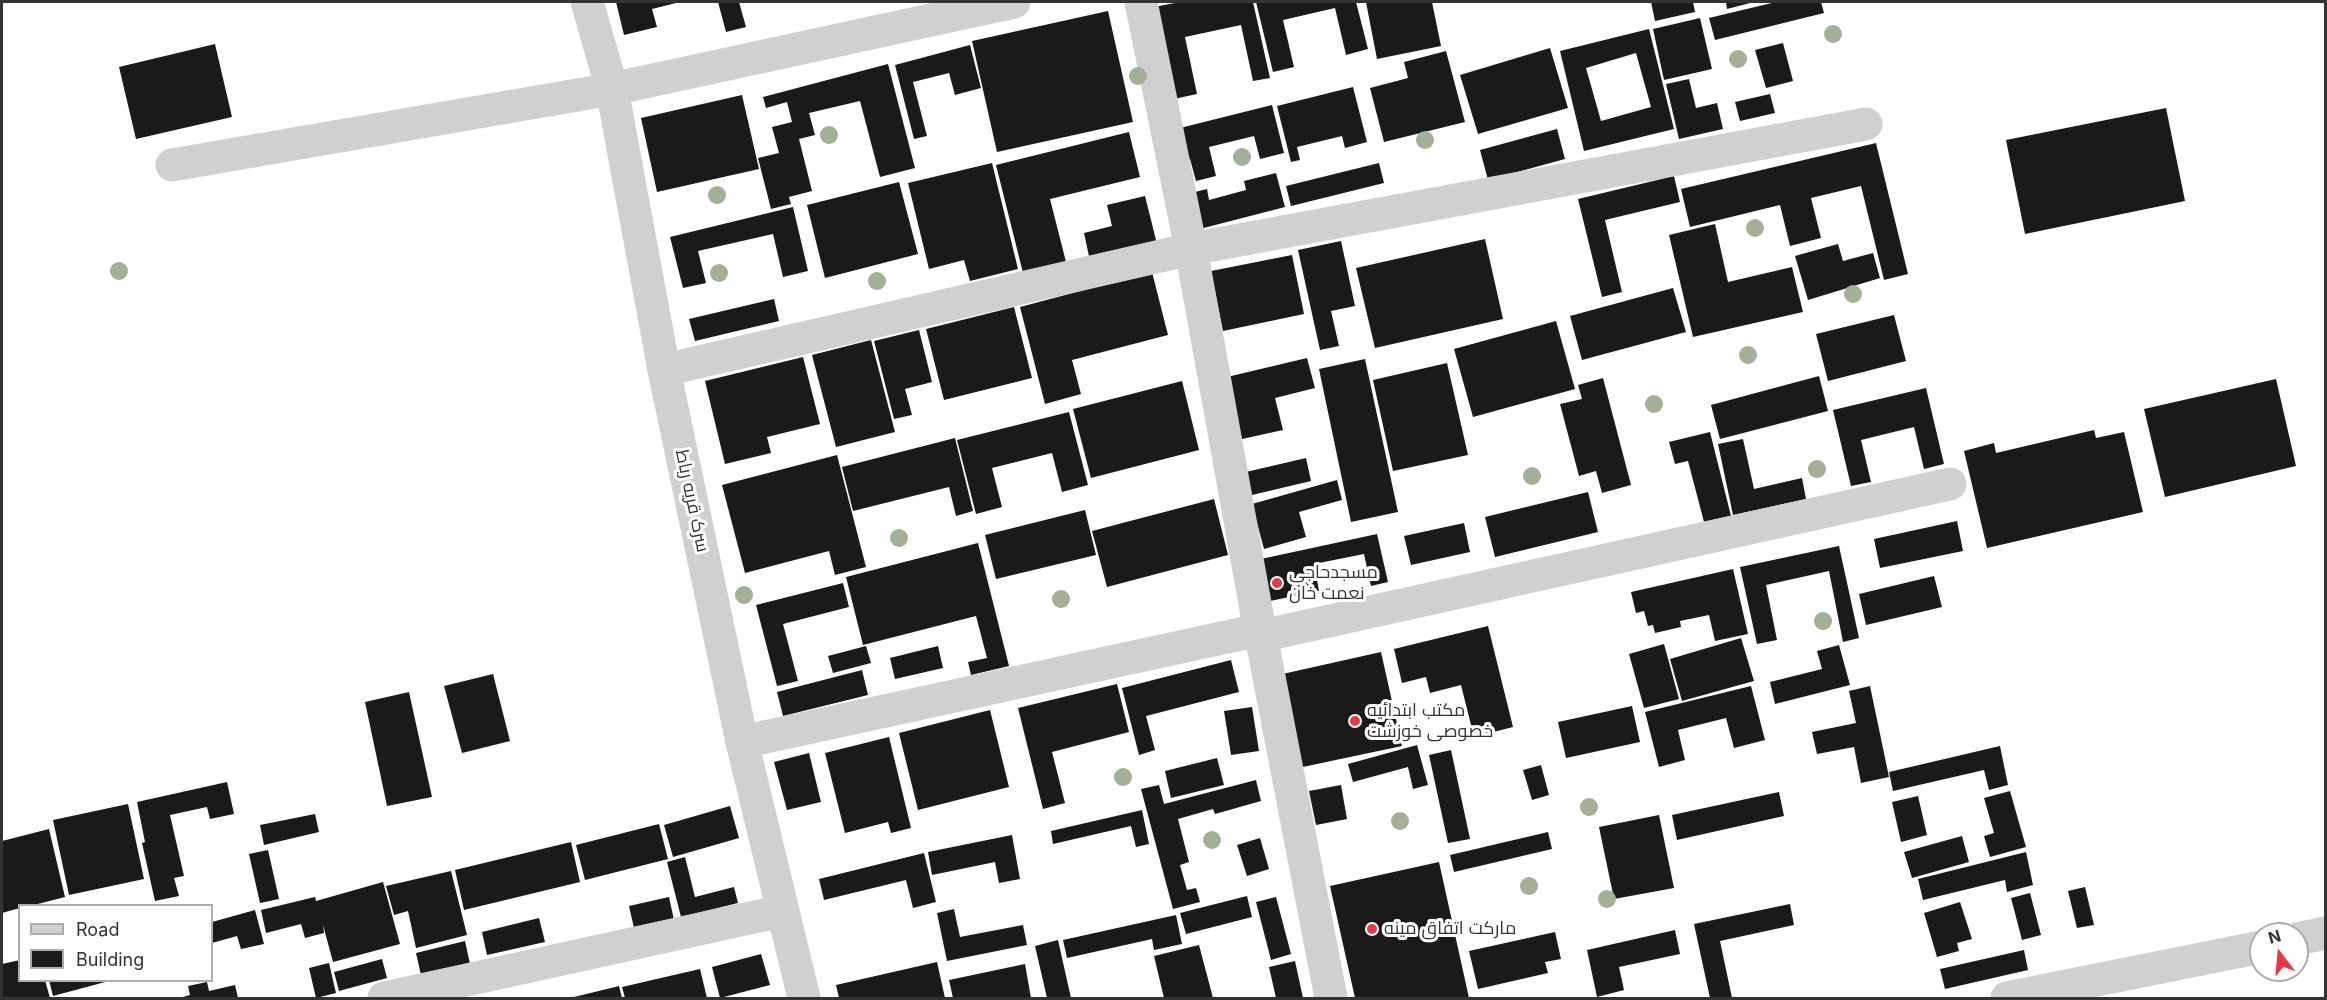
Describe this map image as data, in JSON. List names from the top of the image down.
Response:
{
  "streets": {
    "street": ["سرک قریه رباط"]
  },
  "places": ["مسجدحاجی نعمت خان", "مکتب ابتدائیه خصوصی خوزشت", "مارکت اتفاق مینه"],
  "legend": ["Road", "Building"],
  "north": "top"
}
